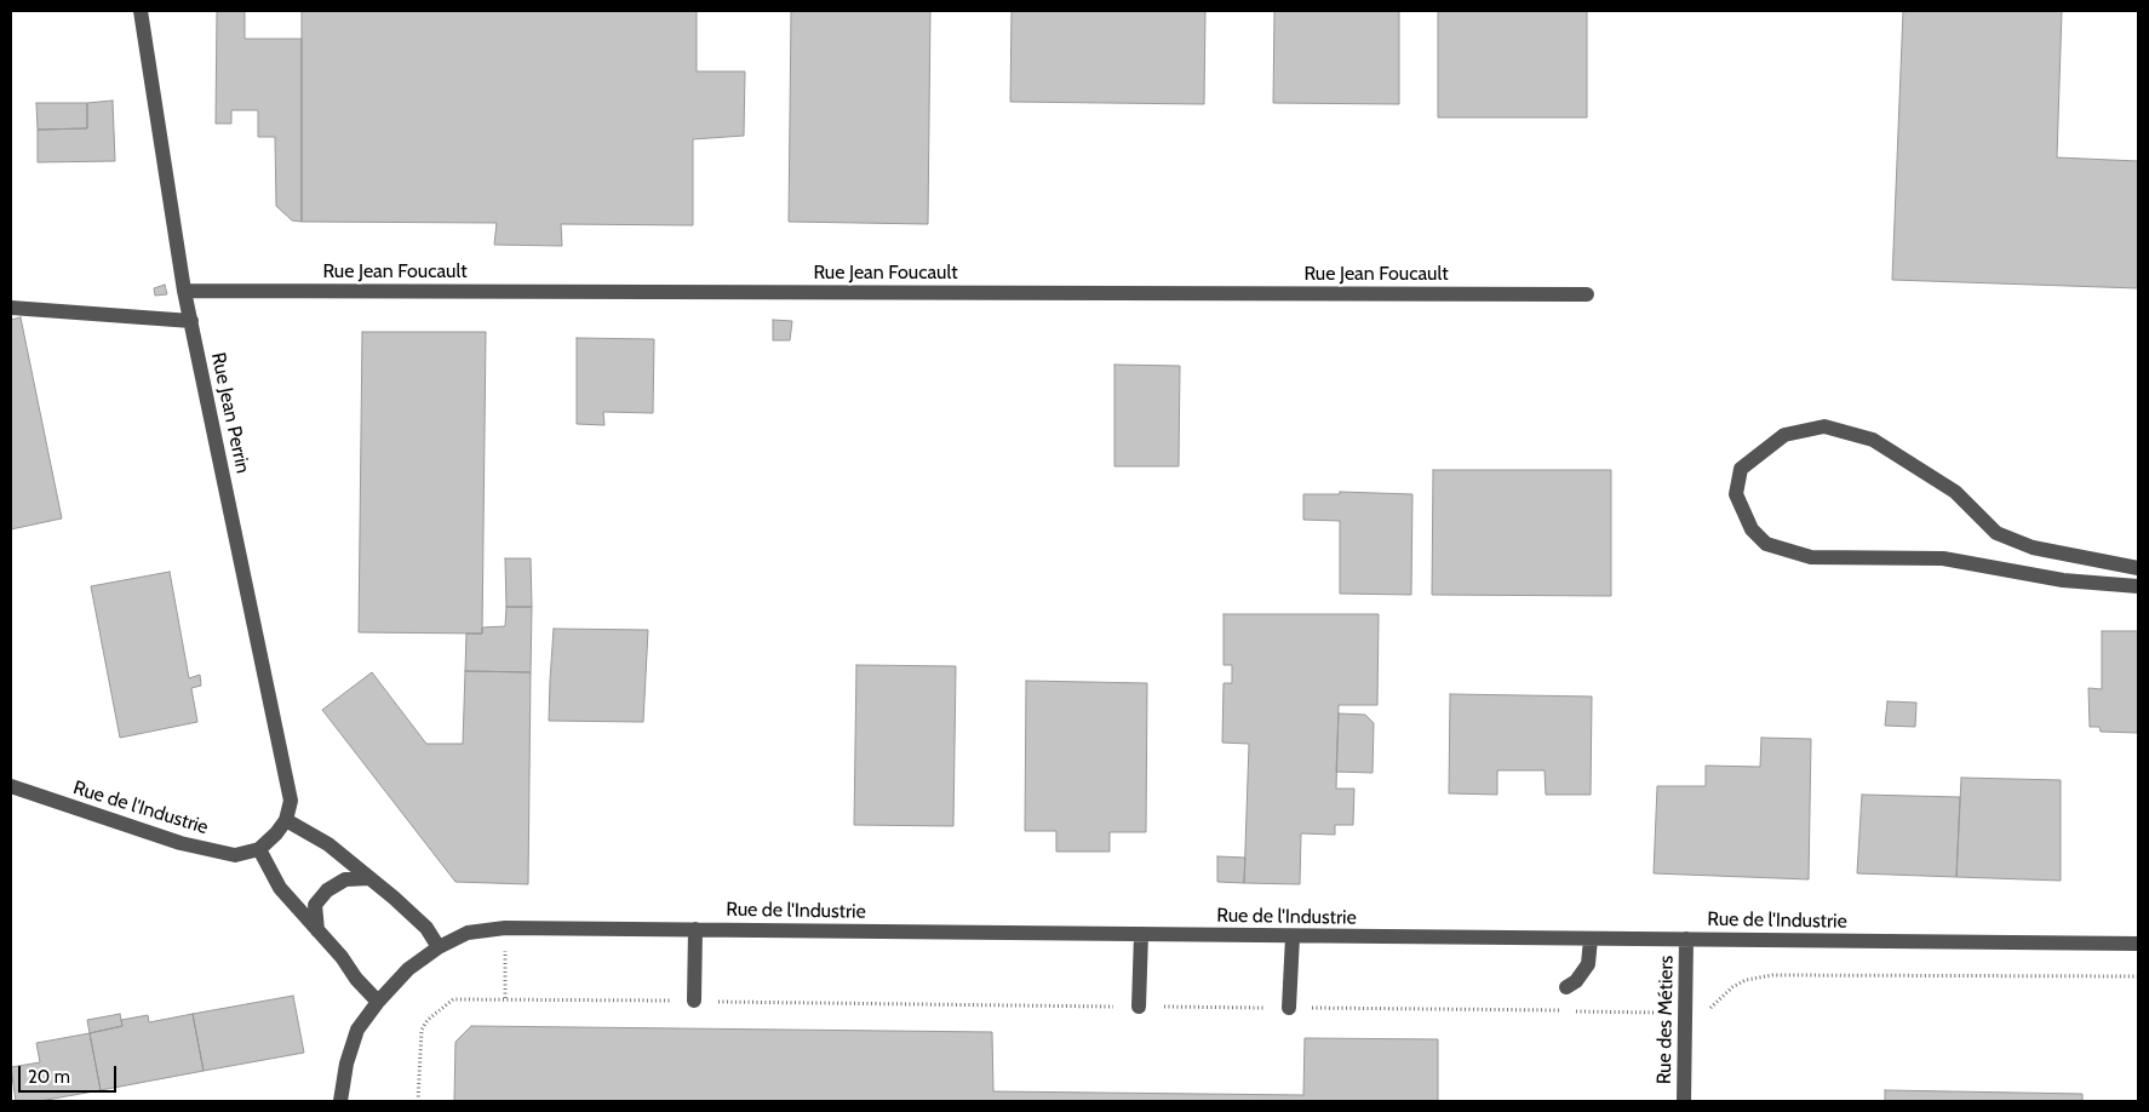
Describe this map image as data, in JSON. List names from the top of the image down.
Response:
{
  "streets": {
    "street": [
      "Rue Jean Foucault",
      "Rue Jean Perrin",
      "Rue de l'Industrie",
      "Rue des Métiers"
    ]
  },
  "crossings": [
    ["Rue Jean Foucault", "Rue Jean Perrin"],
    ["Rue de l'Industrie", "Rue des Métiers"]
  ],
  "scale_bar": "20 m"
}
